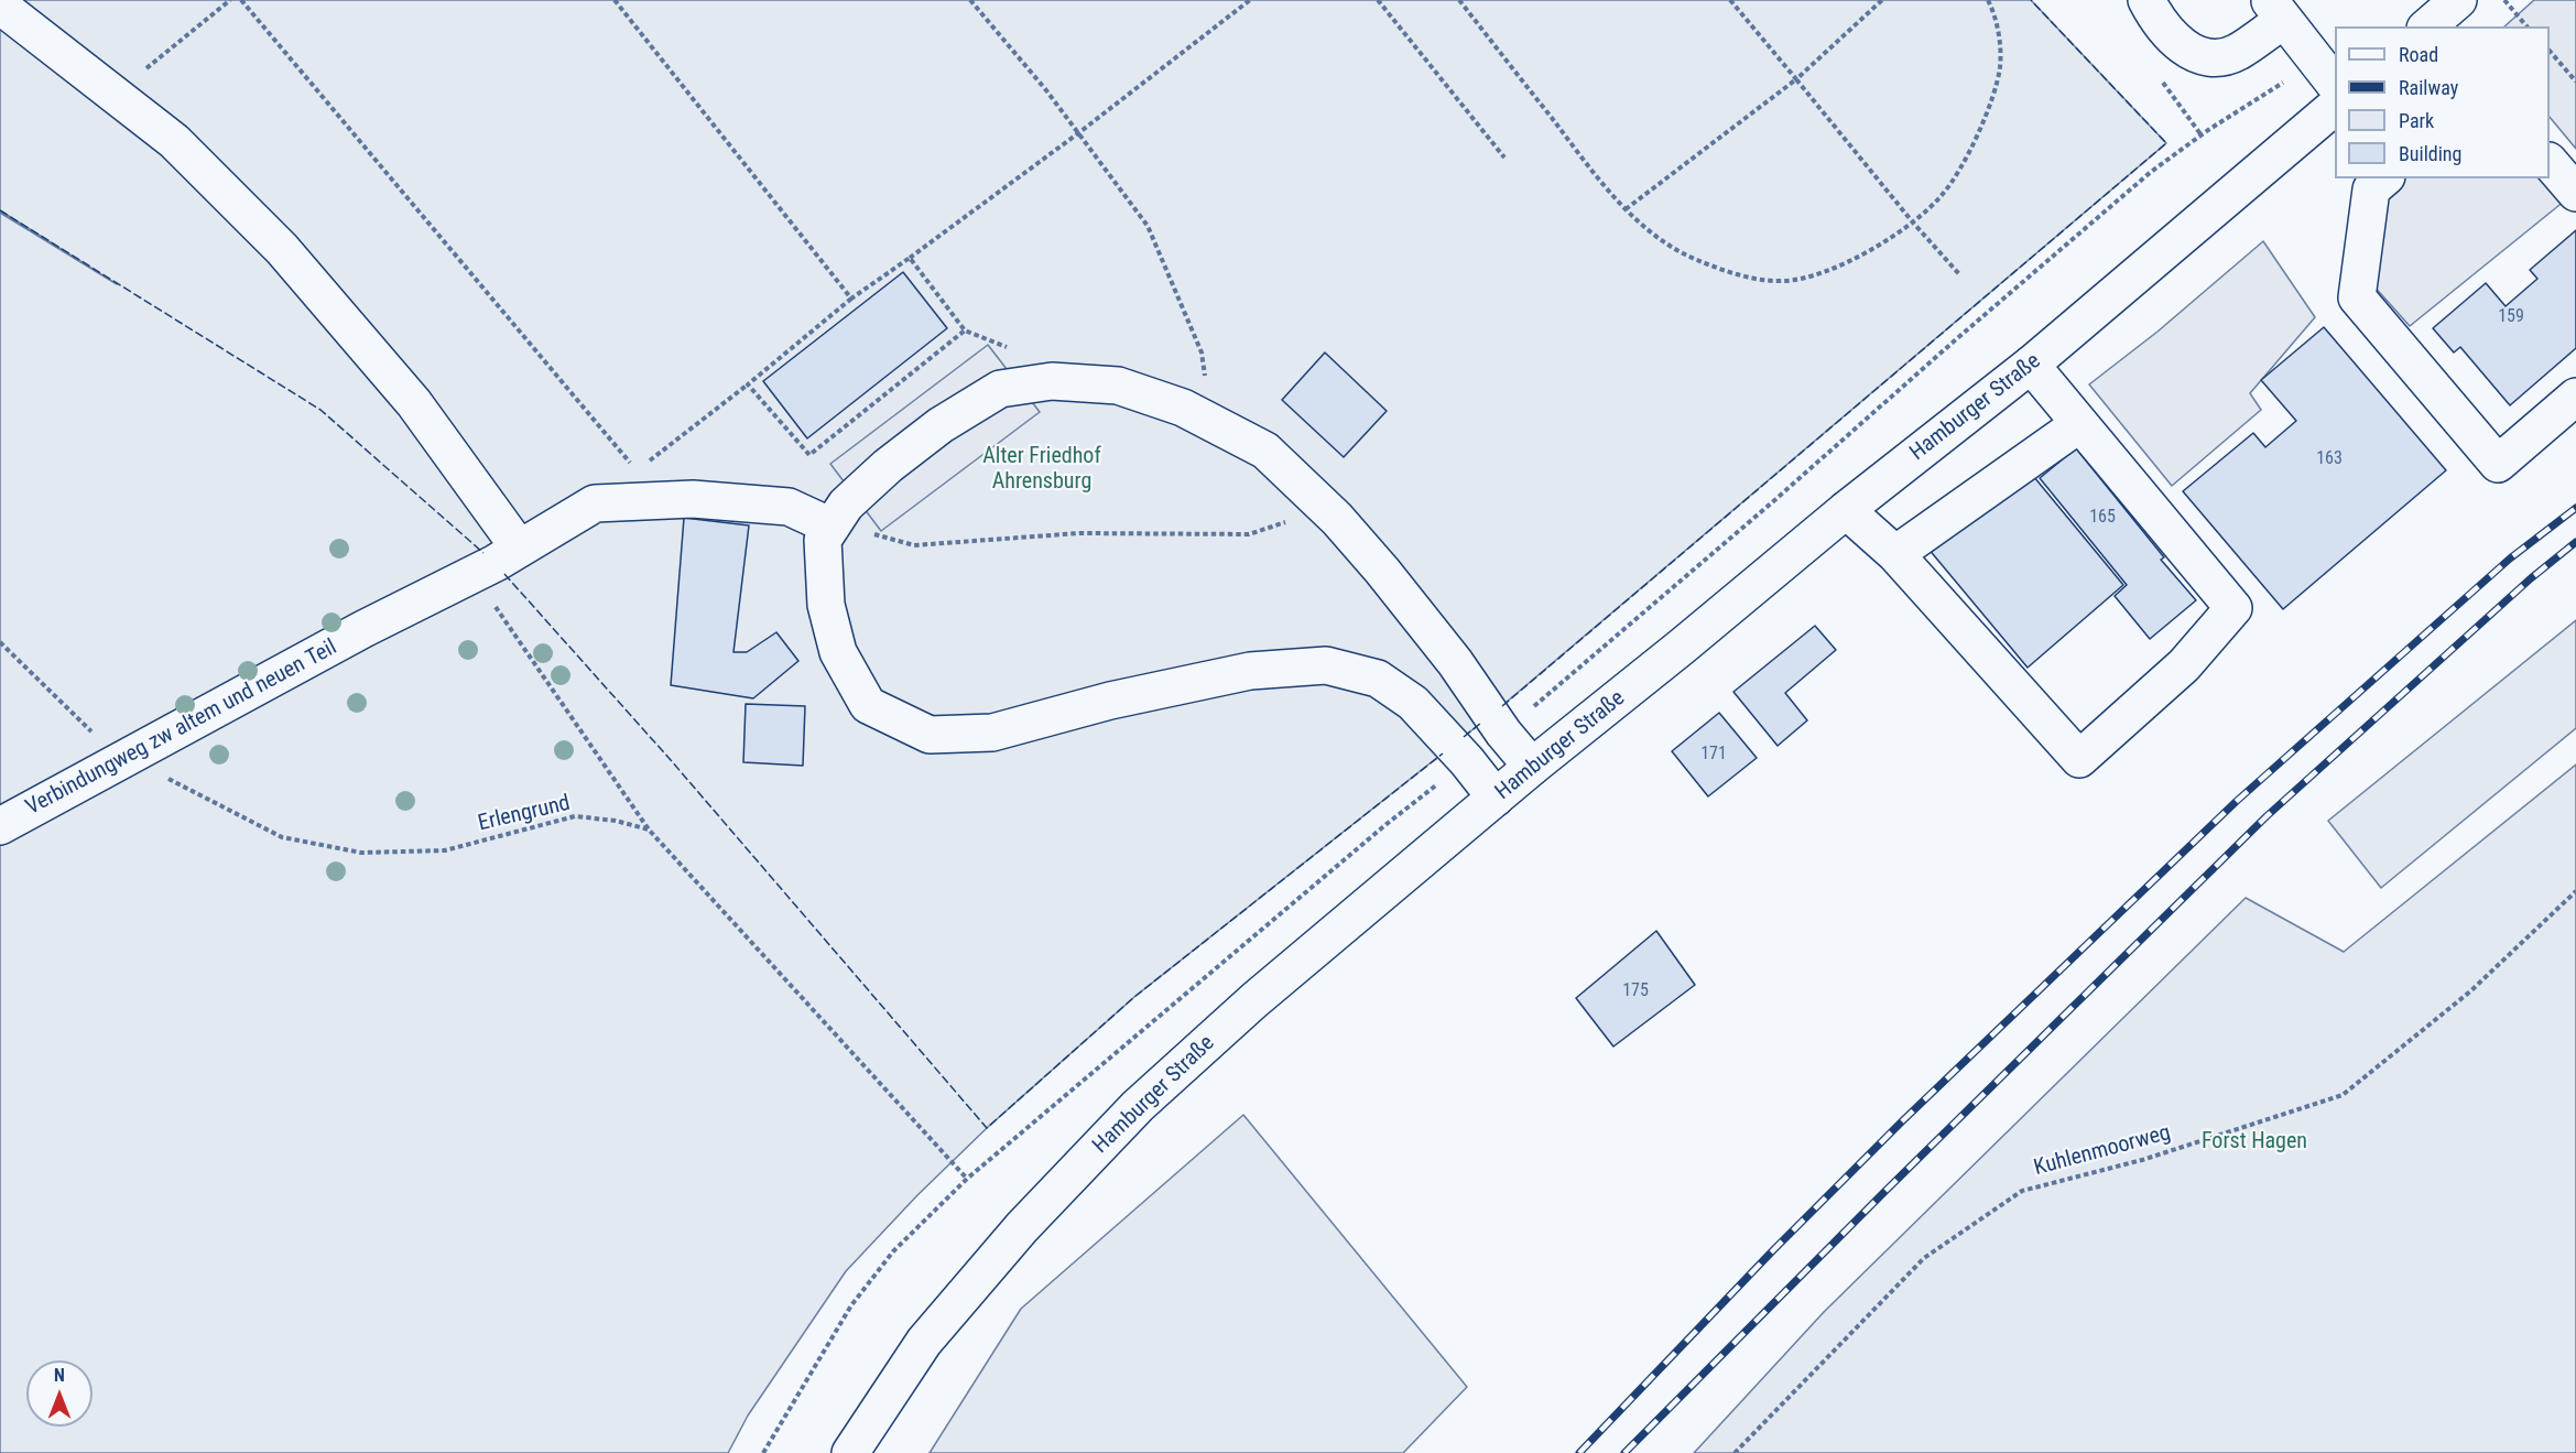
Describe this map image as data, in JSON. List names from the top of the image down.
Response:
{
  "streets": {
    "main road": ["Hamburger Straße", "Verbindungweg zw altem und neuen Teil"],
    "path": ["Erlengrund", "Kuhlenmoorweg"]
  },
  "crossings": [
    ["Verbindungweg zw altem und neuen Teil", "Erlengrund"]
  ],
  "parks": ["Alter Friedhof Ahrensburg", "Forst Hagen"],
  "house_numbers": [
    "159",
    "163",
    "165",
    "171",
    "175"
  ],
  "legend": [
    "Road",
    "Railway",
    "Park",
    "Building"
  ],
  "north": "top"
}
